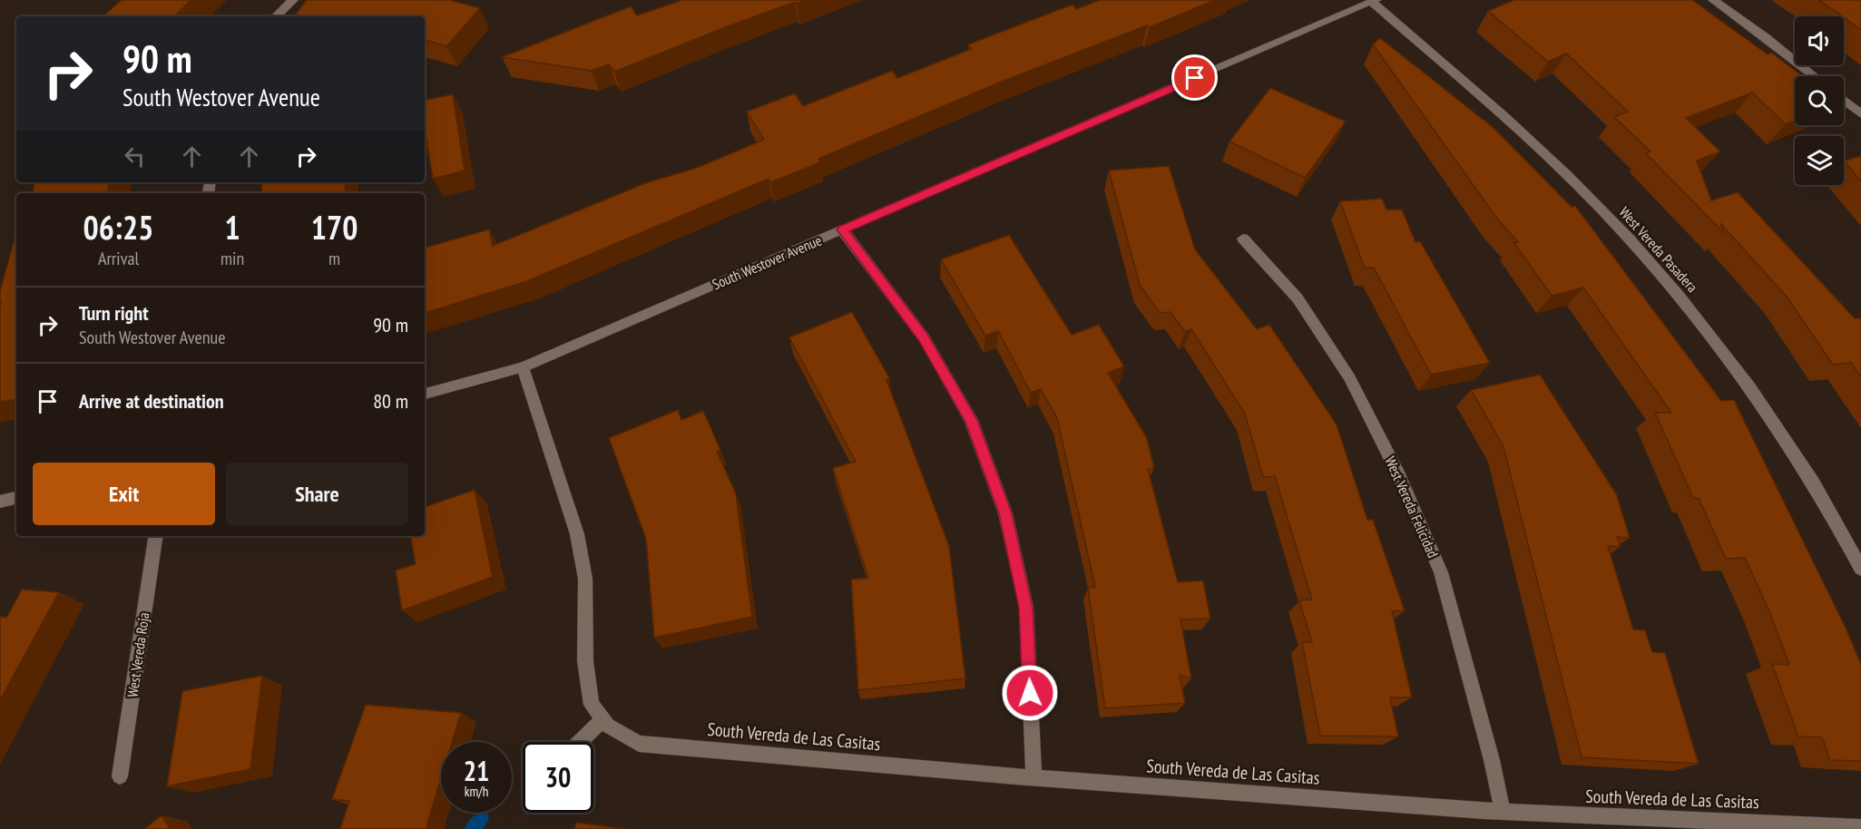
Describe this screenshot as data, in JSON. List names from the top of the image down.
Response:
{
  "streets": {
    "street": [
      "West Vereda Pasadera",
      "South Westover Avenue",
      "West Vereda Felicidad",
      "West Vereda Roja",
      "South Vereda de Las Casitas"
    ]
  },
  "crossings": [
    ["West Vereda Pasadera", "South Westover Avenue"],
    ["West Vereda Felicidad", "South Vereda de Las Casitas"]
  ],
  "page": {
    "turn": ["90 m", "South Westover Avenue"],
    "eta": [
      "06:25",
      "Arrival",
      "1",
      "min",
      "170",
      "m"
    ],
    "list": [
      {
        "name": "Turn right",
        "note": "South Westover Avenue",
        "value": "90 m"
      },
      {
        "name": "Arrive at destination",
        "value": "80 m"
      }
    ],
    "buttons": ["Exit", "Share"],
    "speed": "21 km/h",
    "limit": "30"
  }
}
